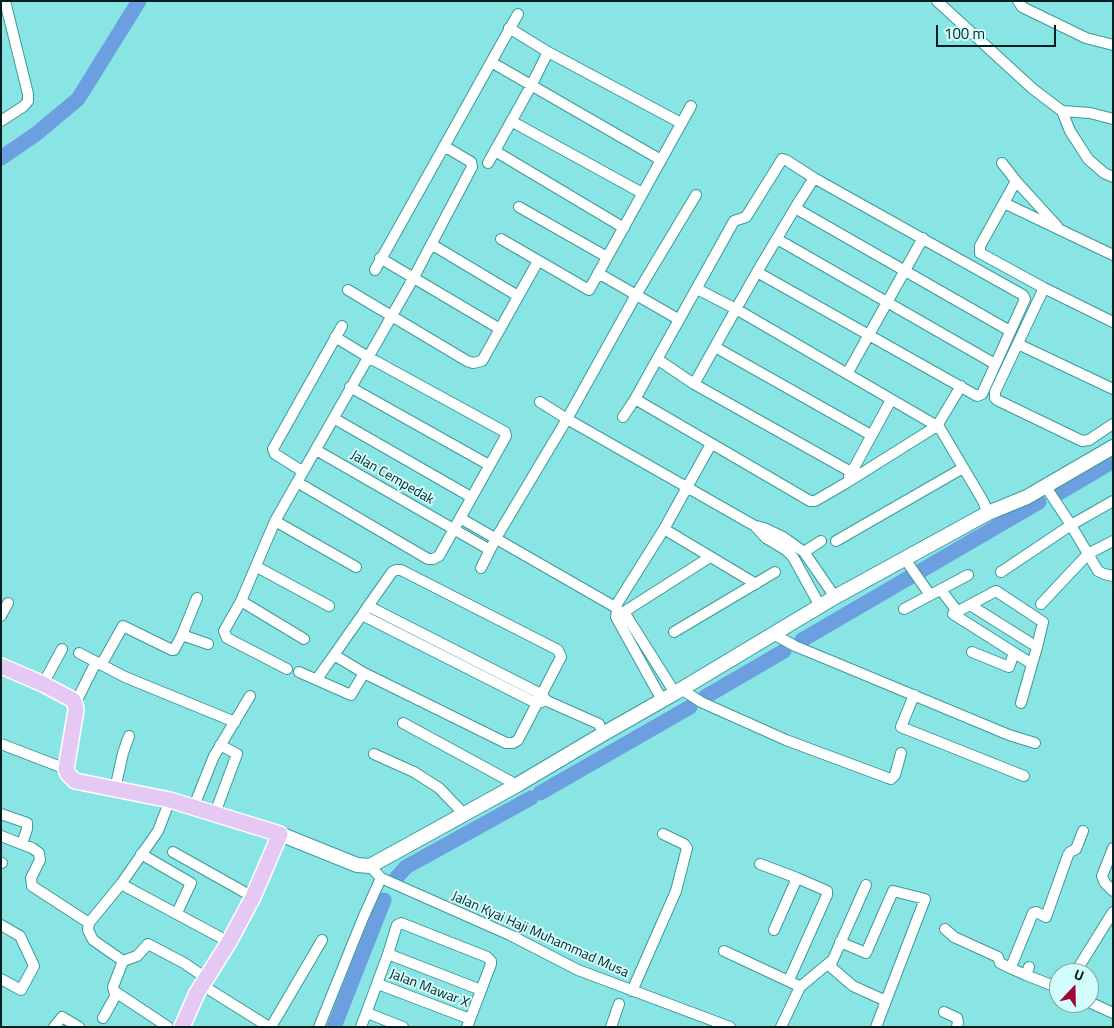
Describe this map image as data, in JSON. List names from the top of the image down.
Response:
{
  "streets": {
    "street": ["Jalan Cempedak", "Jalan Kyai Haji Muhammad Musa", "Jalan Mawar X"]
  },
  "scale_bar": "100 m",
  "north": "top"
}
